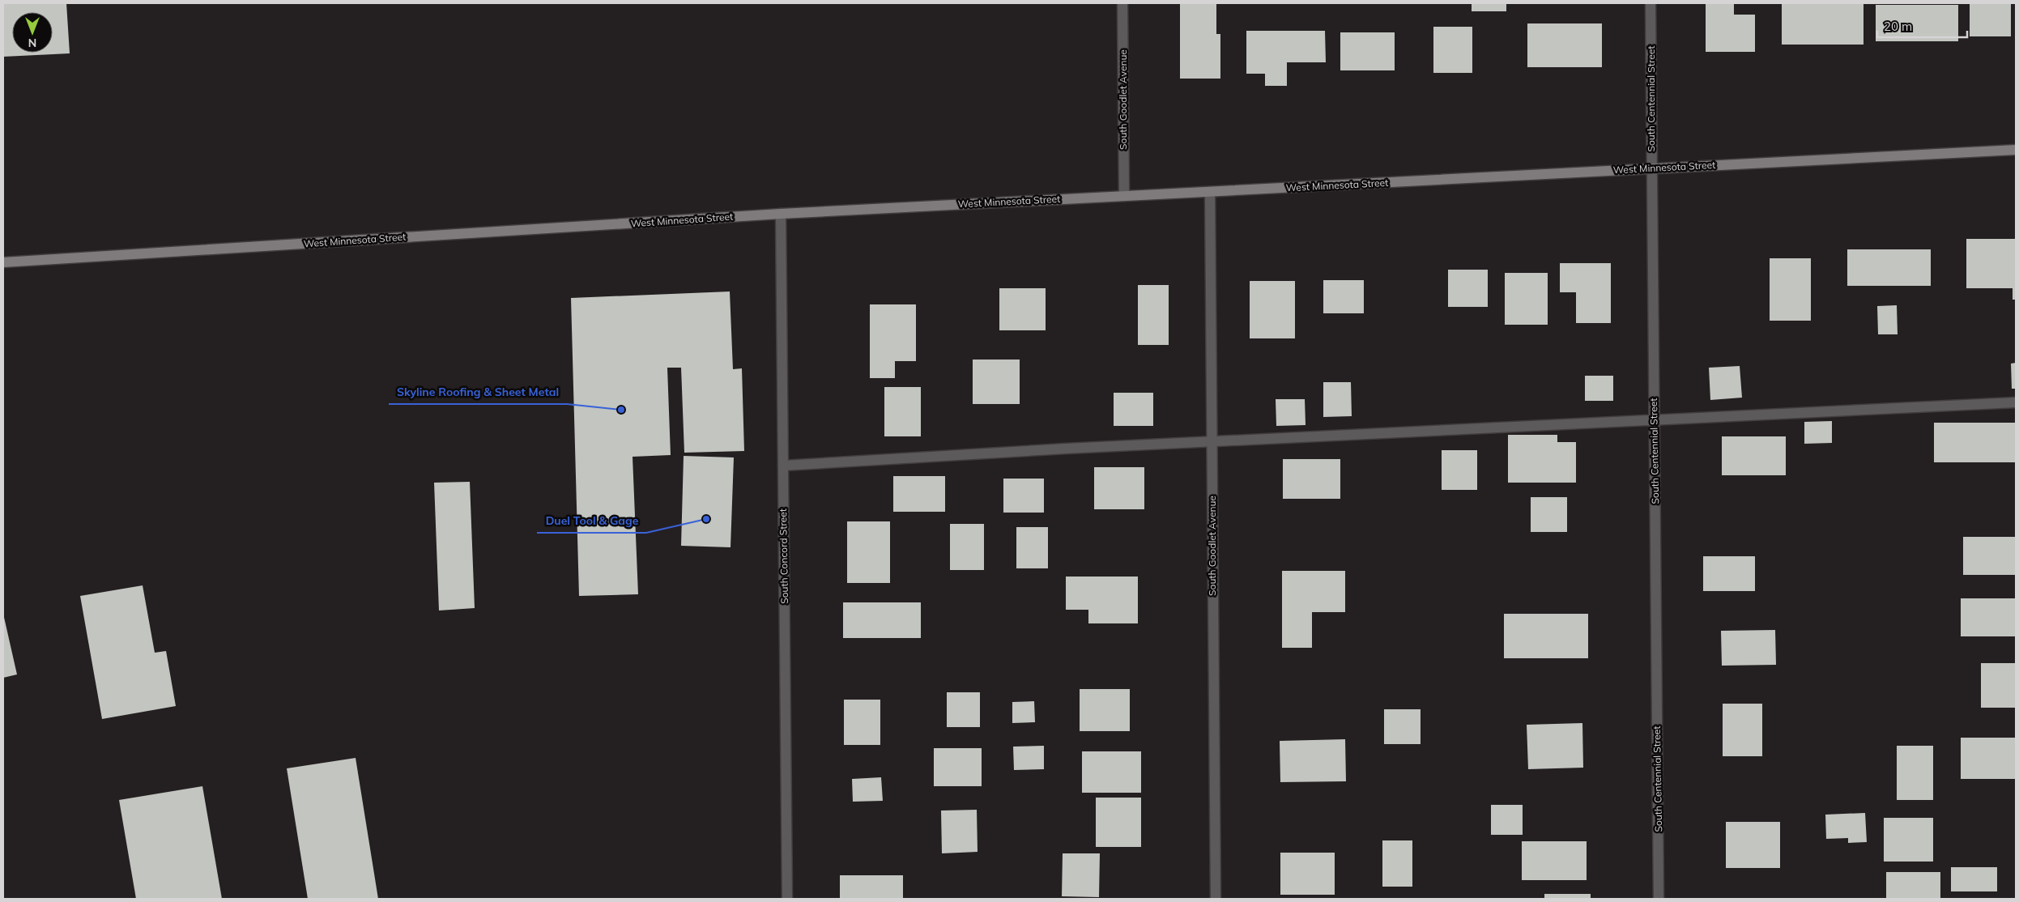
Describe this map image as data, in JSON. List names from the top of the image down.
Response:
{
  "streets": {
    "street": [
      "South Centennial Street",
      "South Goodlet Avenue",
      "West Minnesota Street",
      "South Concord Street"
    ]
  },
  "crossings": [
    ["South Centennial Street", "West Minnesota Street"],
    ["South Goodlet Avenue", "West Minnesota Street"],
    ["West Minnesota Street", "South Concord Street"]
  ],
  "places": ["Skyline Roofing & Sheet Metal", "Duel Tool & Gage"],
  "scale_bar": "20 m",
  "north": "bottom"
}
